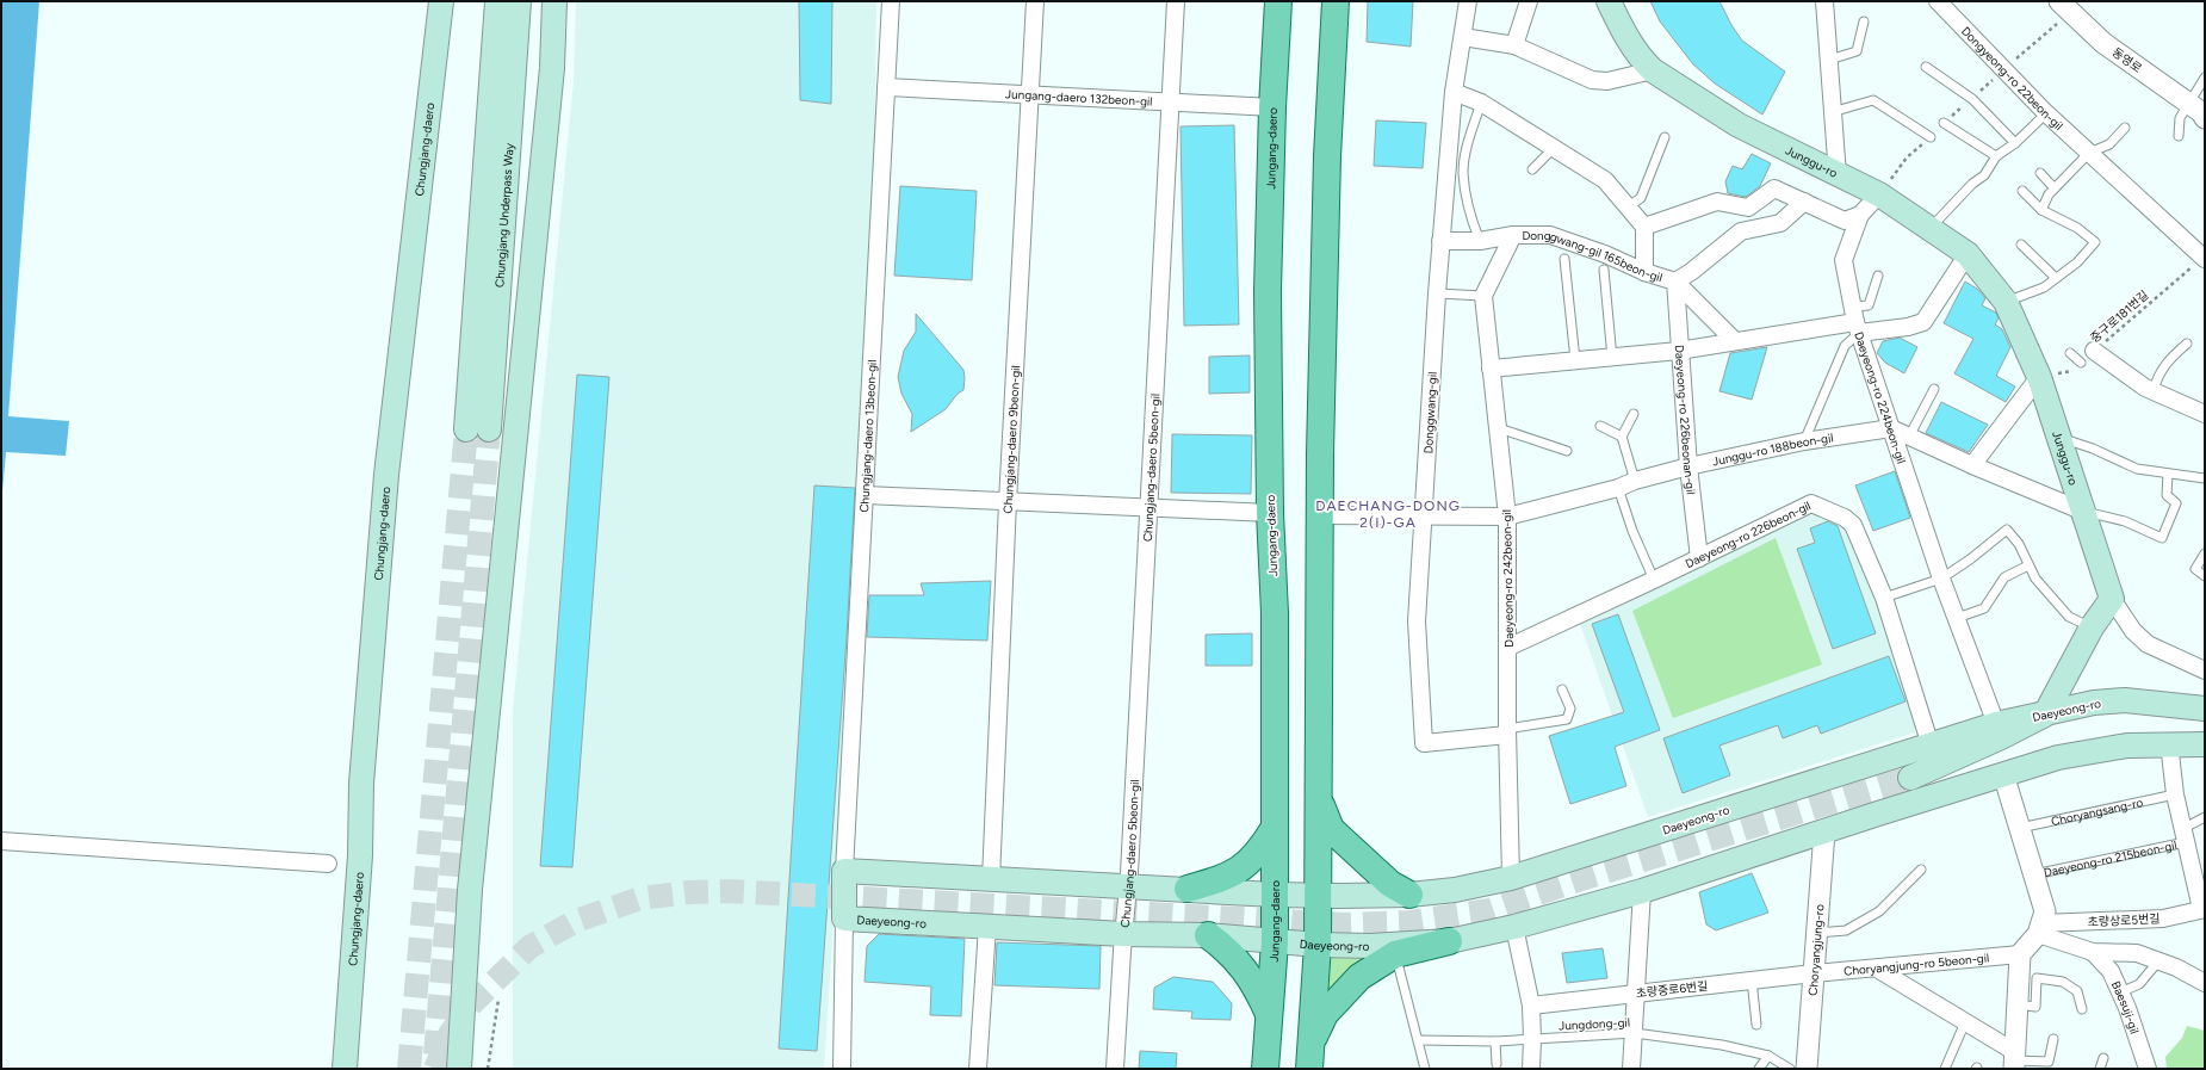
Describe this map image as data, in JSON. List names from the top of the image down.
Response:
{
  "streets": {
    "main road": [
      "Jungang-daero",
      "Chungjang-daero",
      "Junggu-ro",
      "Chungjang Underpass Way",
      "Daeyeong-ro"
    ],
    "street": [
      "동영로",
      "Dongyeong-ro 22beon-gil",
      "Jungang-daero 132beon-gil",
      "Donggwang-gil 165beon-gil",
      "Daeyeong-ro 224beon-gil",
      "Donggwang-gil",
      "Daeyeong-ro 226beonan-gil",
      "Chungjang-daero 13beon-gil",
      "Chungjang-daero 9beon-gil",
      "Junggu-ro 188beon-gil",
      "Chungjang-daero 5beon-gil",
      "Daeyeong-ro 226beon-gil",
      "Daeyeong-ro 242beon-gil",
      "Daeyeong-ro 215beon-gil",
      "초량상로5번길",
      "Choryangjung-ro",
      "Choryangjung-ro 5beon-gil",
      "초량중로6번길",
      "Baesuji-gil"
    ],
    "lane": ["Choryangsang-ro", "Jungdong-gil"],
    "path": ["중구로181번길"]
  },
  "crossings": [
    ["Dongyeong-ro 22beon-gil", "중구로181번길"],
    ["Jungang-daero 132beon-gil", "Jungang-daero"],
    ["Jungang-daero 132beon-gil", "Chungjang-daero 13beon-gil"],
    ["Jungang-daero 132beon-gil", "Chungjang-daero 9beon-gil"],
    ["Jungang-daero 132beon-gil", "Chungjang-daero 5beon-gil"],
    ["Jungang-daero", "Daeyeong-ro"],
    ["Donggwang-gil 165beon-gil", "Donggwang-gil"],
    ["Donggwang-gil 165beon-gil", "Daeyeong-ro 226beonan-gil"],
    ["Daeyeong-ro 224beon-gil", "Junggu-ro 188beon-gil"],
    ["Daeyeong-ro 224beon-gil", "Daeyeong-ro"],
    ["Donggwang-gil", "Junggu-ro 188beon-gil"],
    ["Donggwang-gil", "Daeyeong-ro 242beon-gil"],
    ["Daeyeong-ro 226beonan-gil", "Junggu-ro 188beon-gil"],
    ["Daeyeong-ro 226beonan-gil", "Daeyeong-ro 226beon-gil"],
    ["Chungjang-daero 13beon-gil", "Daeyeong-ro"],
    ["Chungjang-daero 9beon-gil", "Daeyeong-ro"],
    ["Junggu-ro 188beon-gil", "Daeyeong-ro 242beon-gil"],
    ["Chungjang-daero 5beon-gil", "Daeyeong-ro"],
    ["Daeyeong-ro 226beon-gil", "Daeyeong-ro 242beon-gil"],
    ["Daeyeong-ro 226beon-gil", "Daeyeong-ro"],
    ["Daeyeong-ro 242beon-gil", "Daeyeong-ro"],
    ["Daeyeong-ro", "Daeyeong-ro 215beon-gil"],
    ["Daeyeong-ro", "Choryangjung-ro"],
    ["Choryangsang-ro", "Daeyeong-ro 215beon-gil"],
    ["Daeyeong-ro 215beon-gil", "초량상로5번길"],
    ["Choryangjung-ro", "Choryangjung-ro 5beon-gil"],
    ["Choryangjung-ro", "초량중로6번길"],
    ["Choryangjung-ro 5beon-gil", "초량중로6번길"]
  ],
  "districts": ["DAECHANG-DONG 2(I)-GA"]
}
